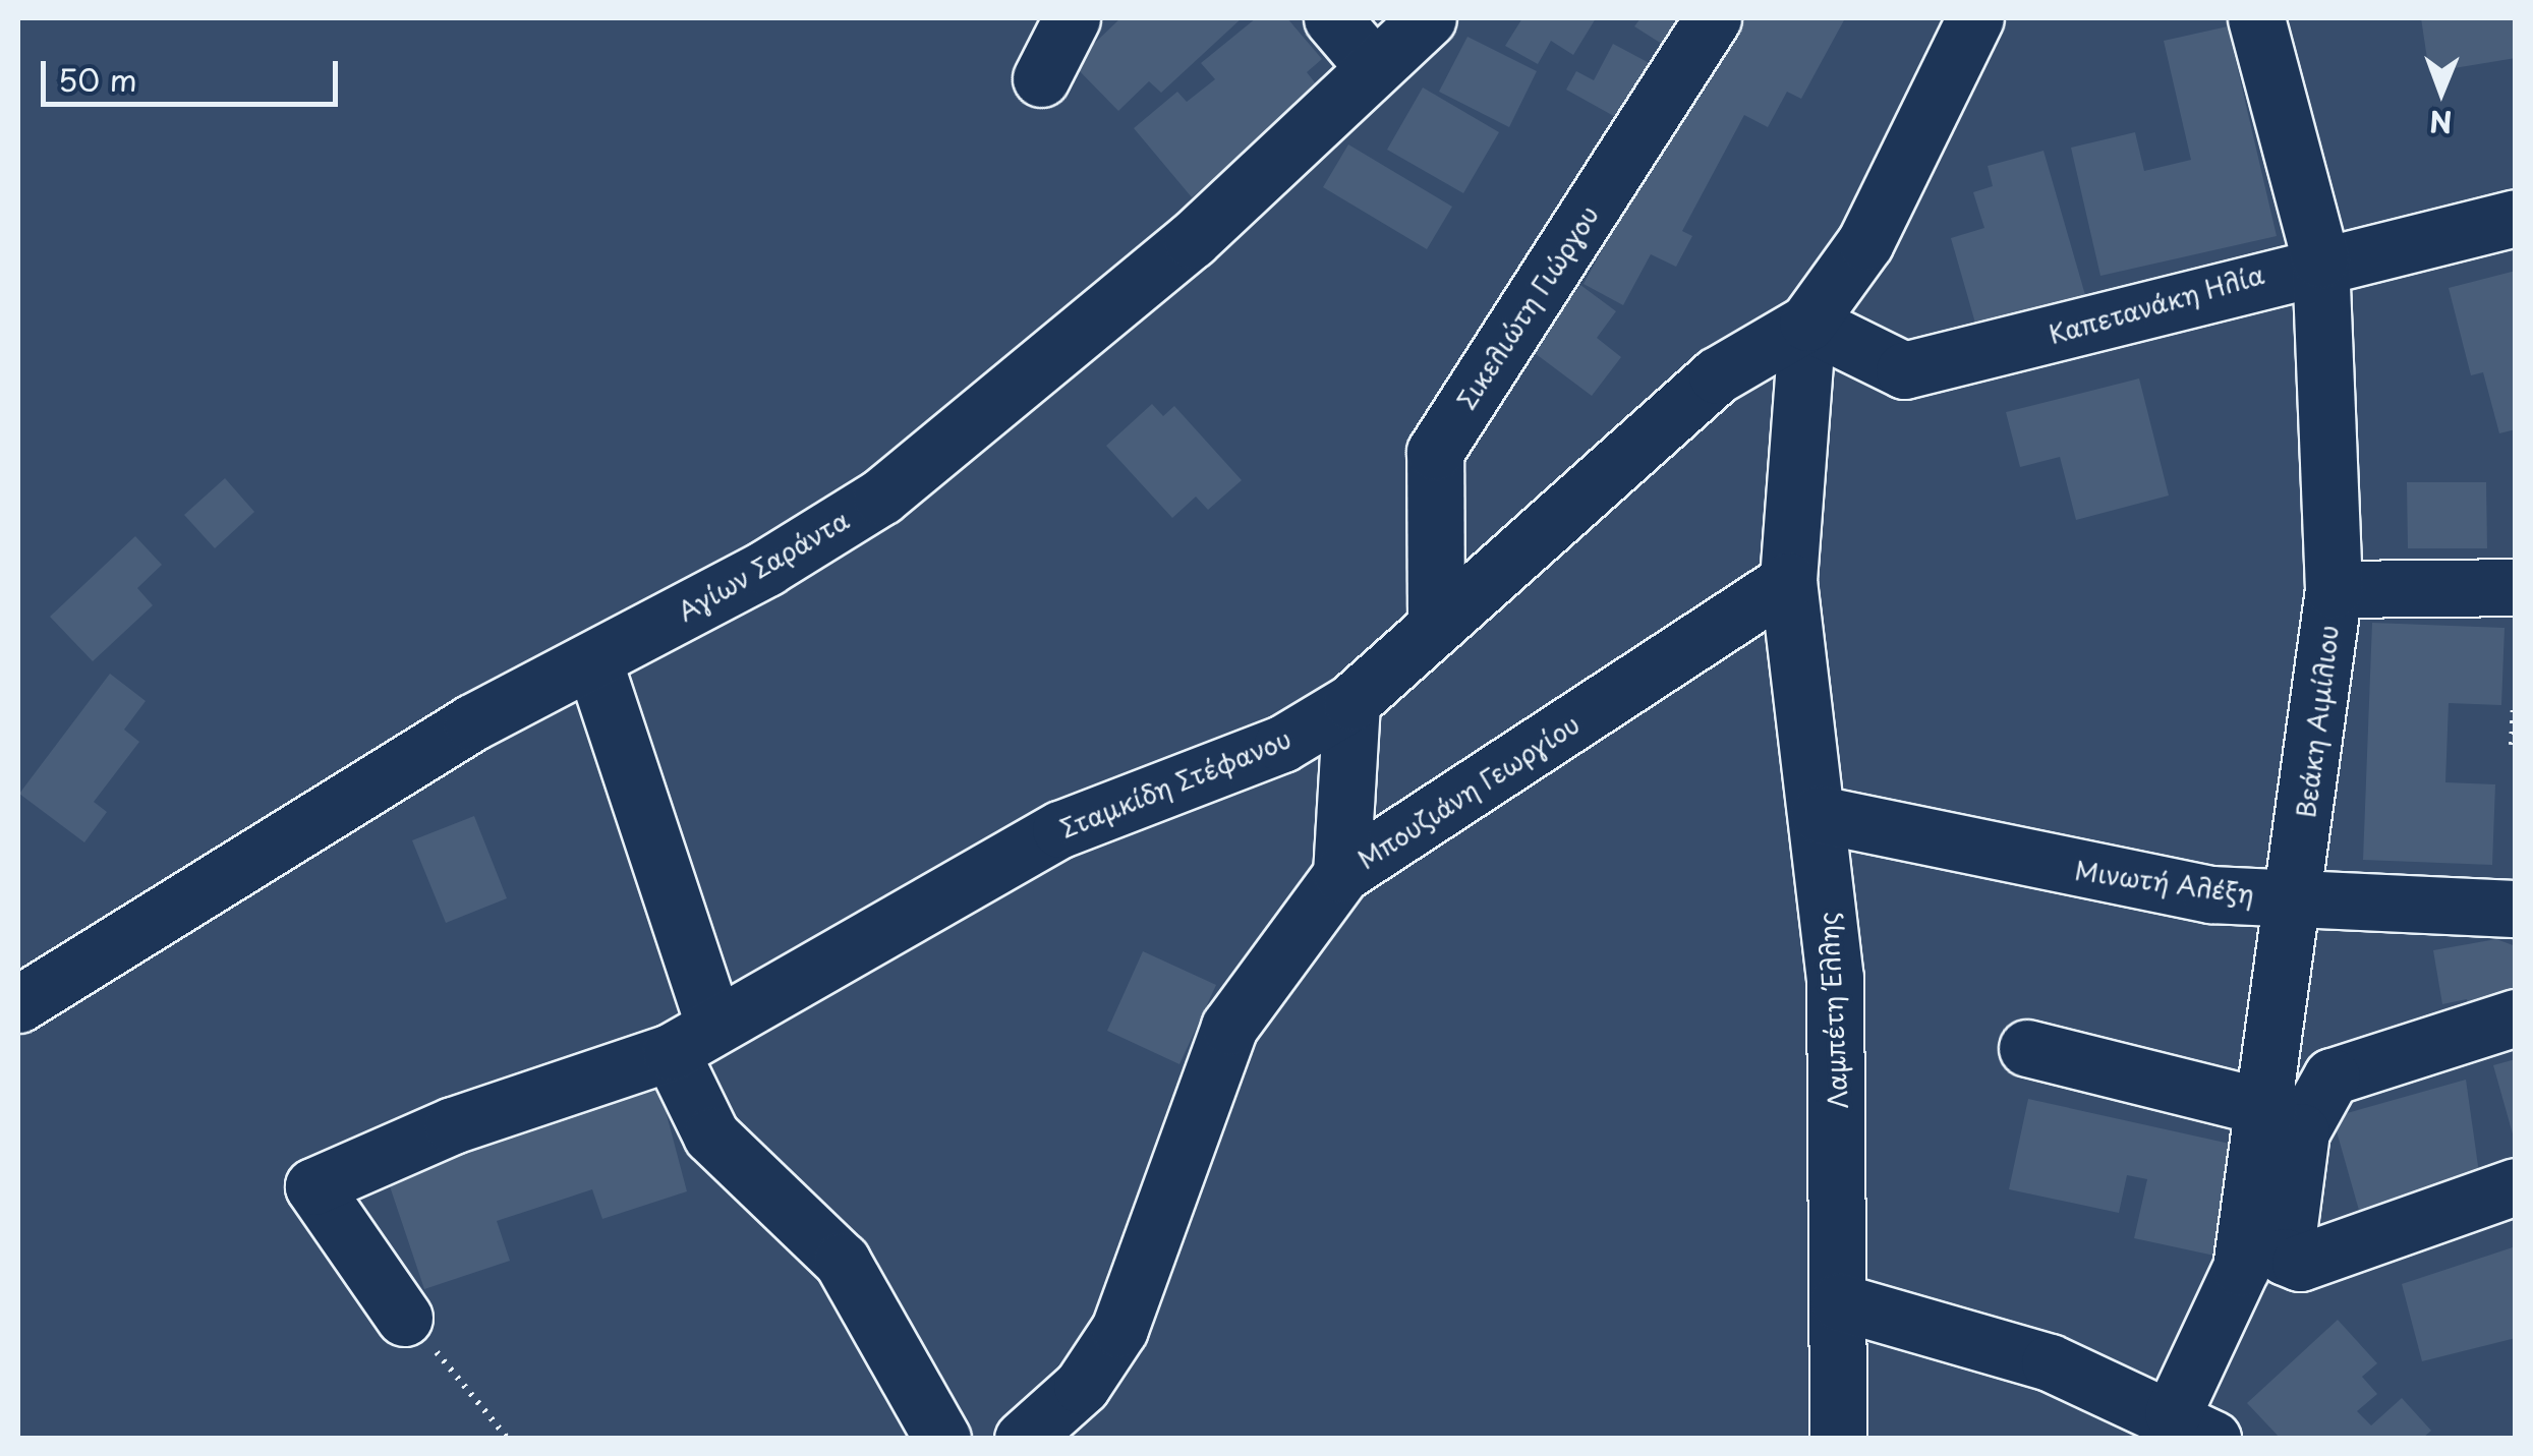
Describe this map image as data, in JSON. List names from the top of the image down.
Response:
{
  "streets": {
    "street": [
      "Καπετανάκη Ηλία",
      "Σικελιώτη Γιώργου",
      "Αγίων Σαράντα",
      "Βεάκη Αιμίλιου",
      "Σταμκίδη Στέφανου",
      "Μπουζιάνη Γεωργίου",
      "Μινωτή Αλέξη",
      "Λαμπέτη Έλλης"
    ]
  },
  "crossings": [
    ["Καπετανάκη Ηλία", "Βεάκη Αιμίλιου"],
    ["Καπετανάκη Ηλία", "Σταμκίδη Στέφανου"],
    ["Καπετανάκη Ηλία", "Λαμπέτη Έλλης"],
    ["Σικελιώτη Γιώργου", "Σταμκίδη Στέφανου"],
    ["Βεάκη Αιμίλιου", "Μινωτή Αλέξη"],
    ["Σταμκίδη Στέφανου", "Λαμπέτη Έλλης"],
    ["Μπουζιάνη Γεωργίου", "Λαμπέτη Έλλης"],
    ["Μινωτή Αλέξη", "Λαμπέτη Έλλης"]
  ],
  "scale_bar": "50 m",
  "north": "bottom"
}
